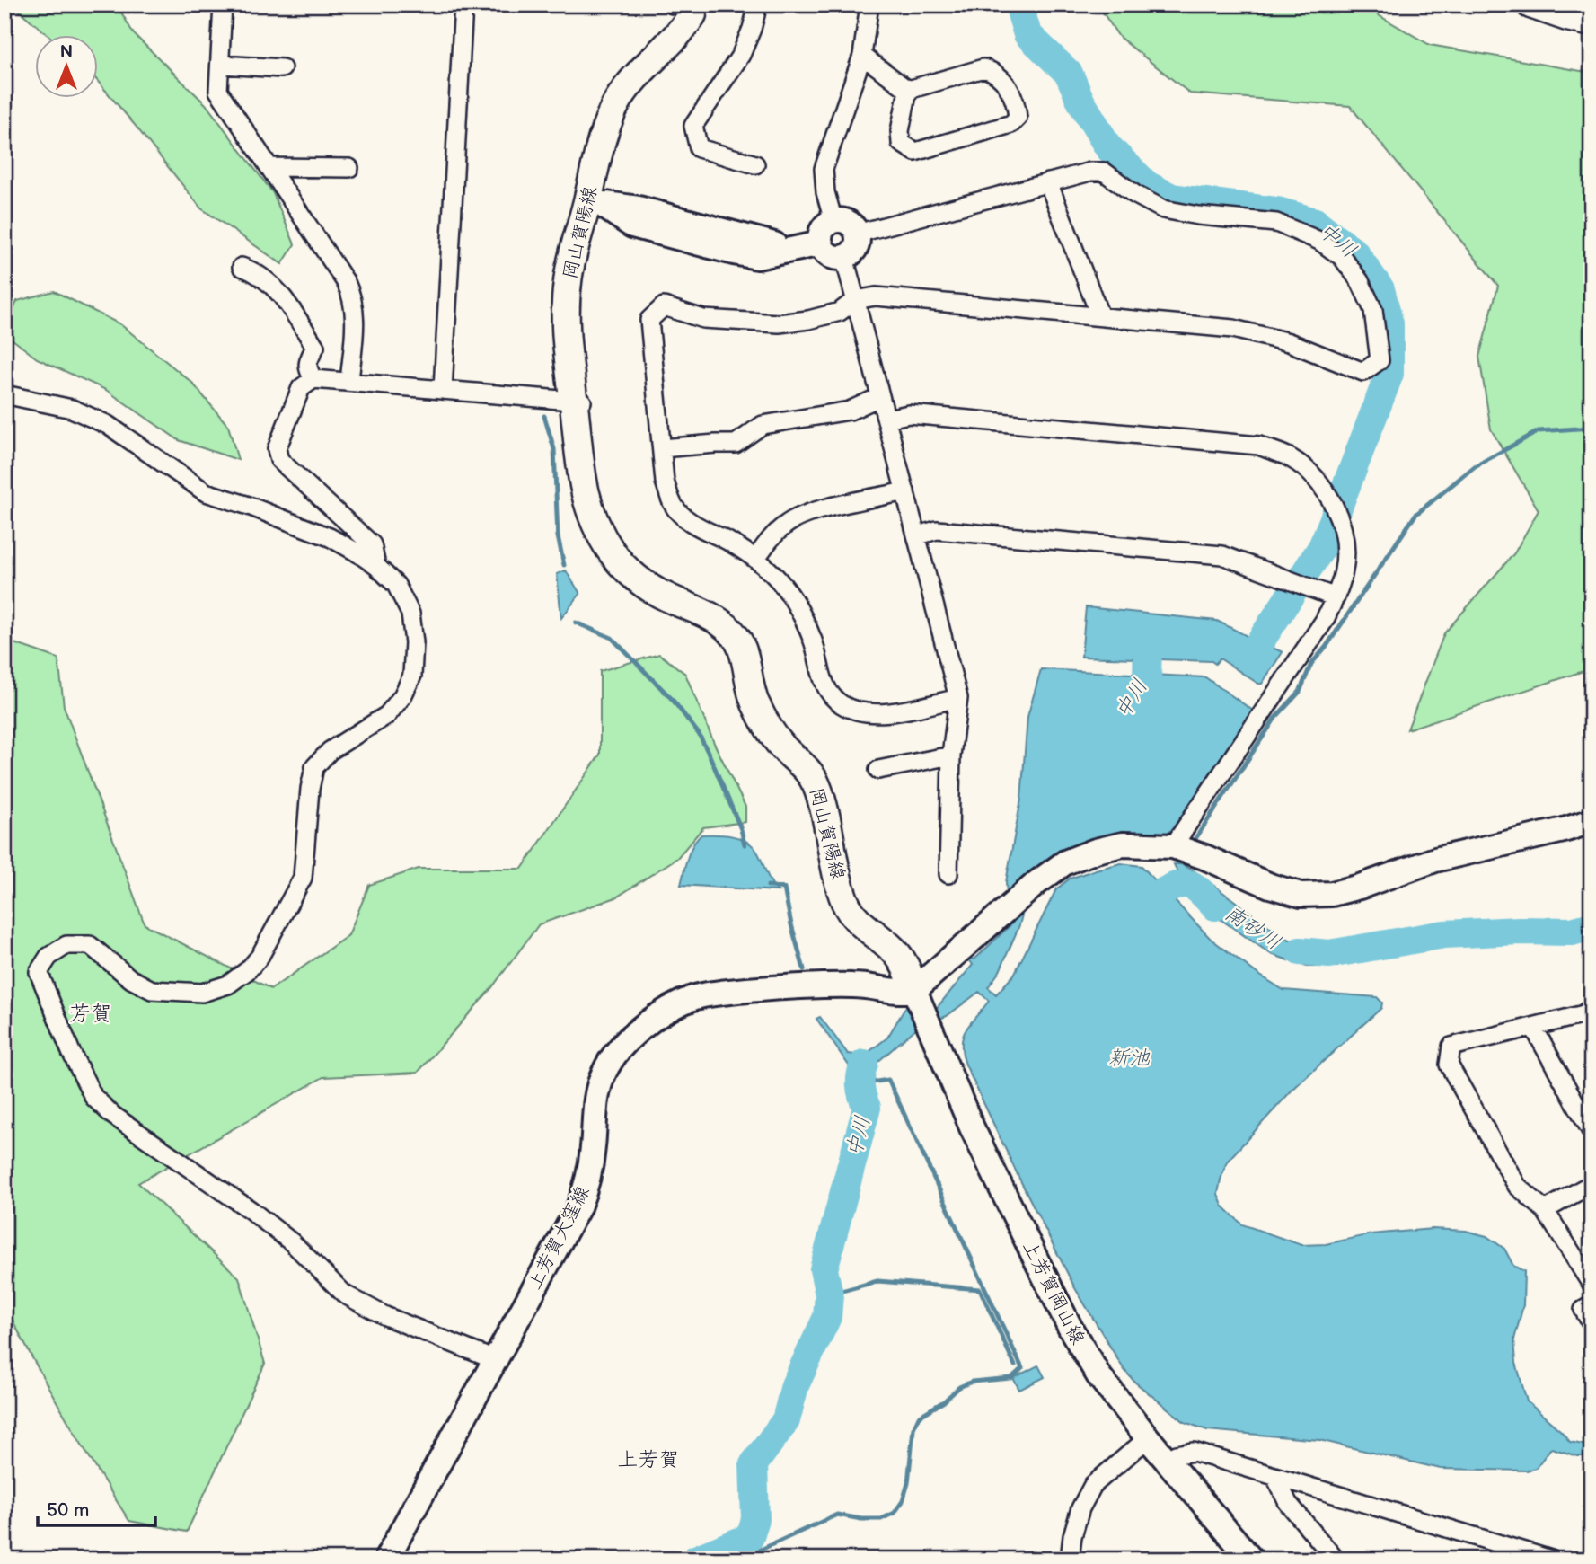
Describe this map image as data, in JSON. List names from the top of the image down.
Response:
{
  "streets": {
    "main road": ["岡山賀陽線", "上芳賀大窪線", "上芳賀岡山線"]
  },
  "crossings": [
    ["岡山賀陽線", "上芳賀大窪線"],
    ["岡山賀陽線", "上芳賀岡山線"],
    ["上芳賀大窪線", "上芳賀岡山線"]
  ],
  "districts": ["芳賀", "上芳賀"],
  "water": ["中川", "南砂川", "新池"],
  "scale_bar": "50 m",
  "north": "top"
}
